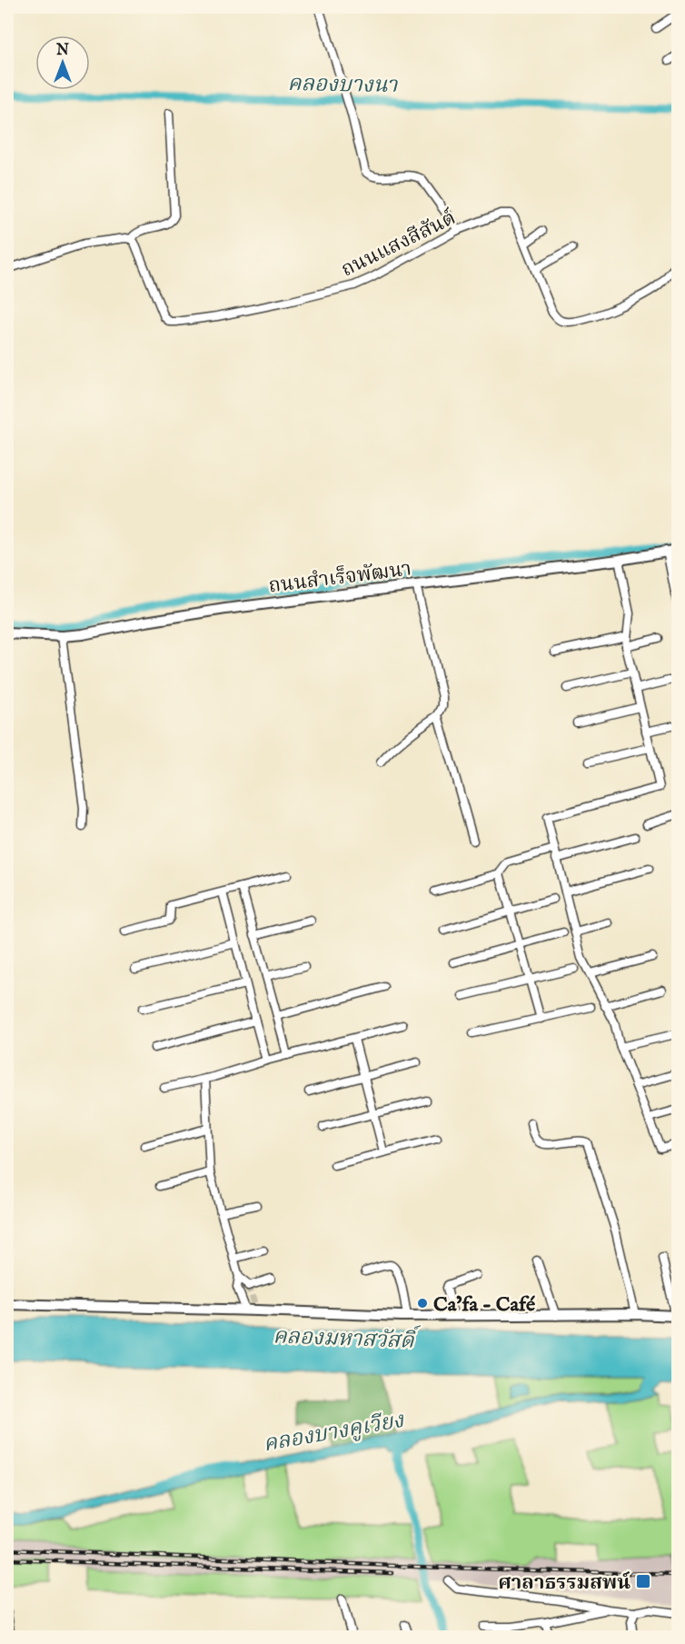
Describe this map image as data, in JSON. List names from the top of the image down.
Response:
{
  "streets": {
    "street": ["ถนนแสงสีสันต์", "ถนนสำเร็จพัฒนา"]
  },
  "water": ["คลองบางนา", "คลองมหาสวัสดิ์", "คลองบางคูเวียง"],
  "places": {
    "other": ["Ca’fa - Café"],
    "transit": ["ศาลาธรรมสพน์"]
  },
  "north": "top"
}
